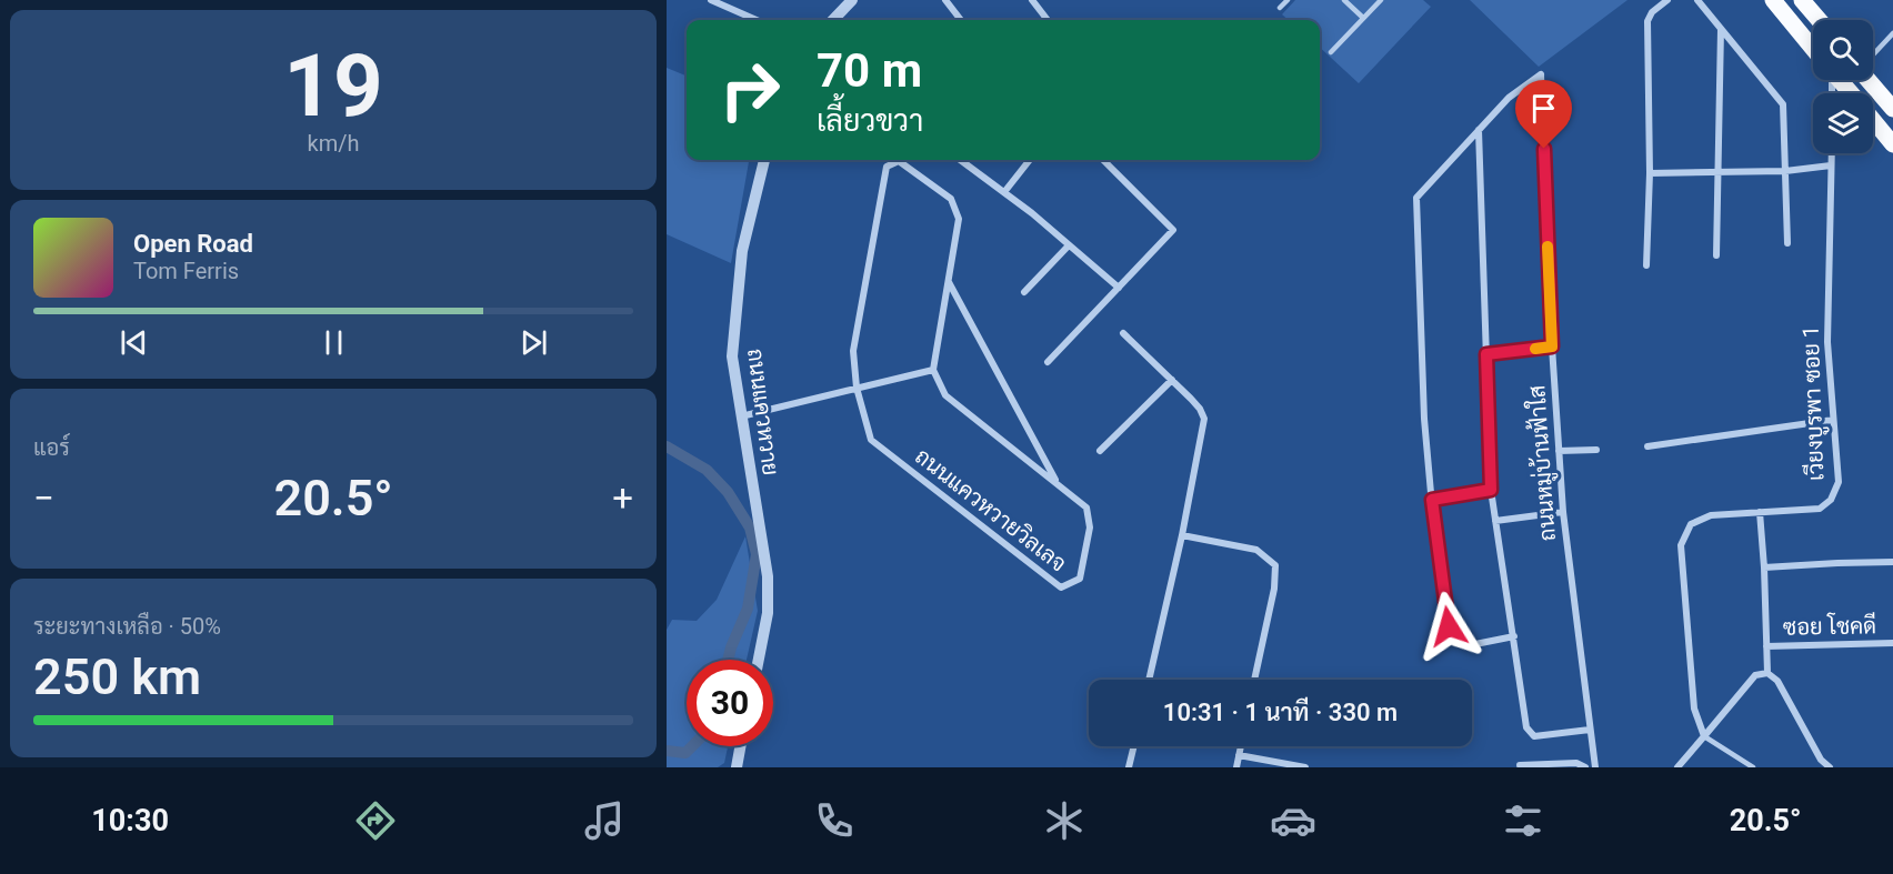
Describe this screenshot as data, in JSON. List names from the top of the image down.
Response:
{
  "streets": {
    "street": [
      "เวียงบูรพา ซอย 1",
      "ถนนแควหวาย",
      "ถนนหมู่บ้านฟ้าใส",
      "ถนนแควหวายวิลเลจ",
      "ซอย โชคดี"
    ]
  },
  "page": {
    "tile": [
      ["19", "km/h"],
      "แอร์",
      ["ระยะทางเหลือ · 50%", "250 km"]
    ],
    "turn": ["70 m", "เลี้ยวขวา"],
    "song": ["Open Road", "Tom Ferris"],
    "heat": ["−", "20.5°", "+"],
    "limit": "30",
    "trip": "10:31 · 1 นาที · 330 m",
    "tabs": ["10:30", "20.5°"]
  }
}
